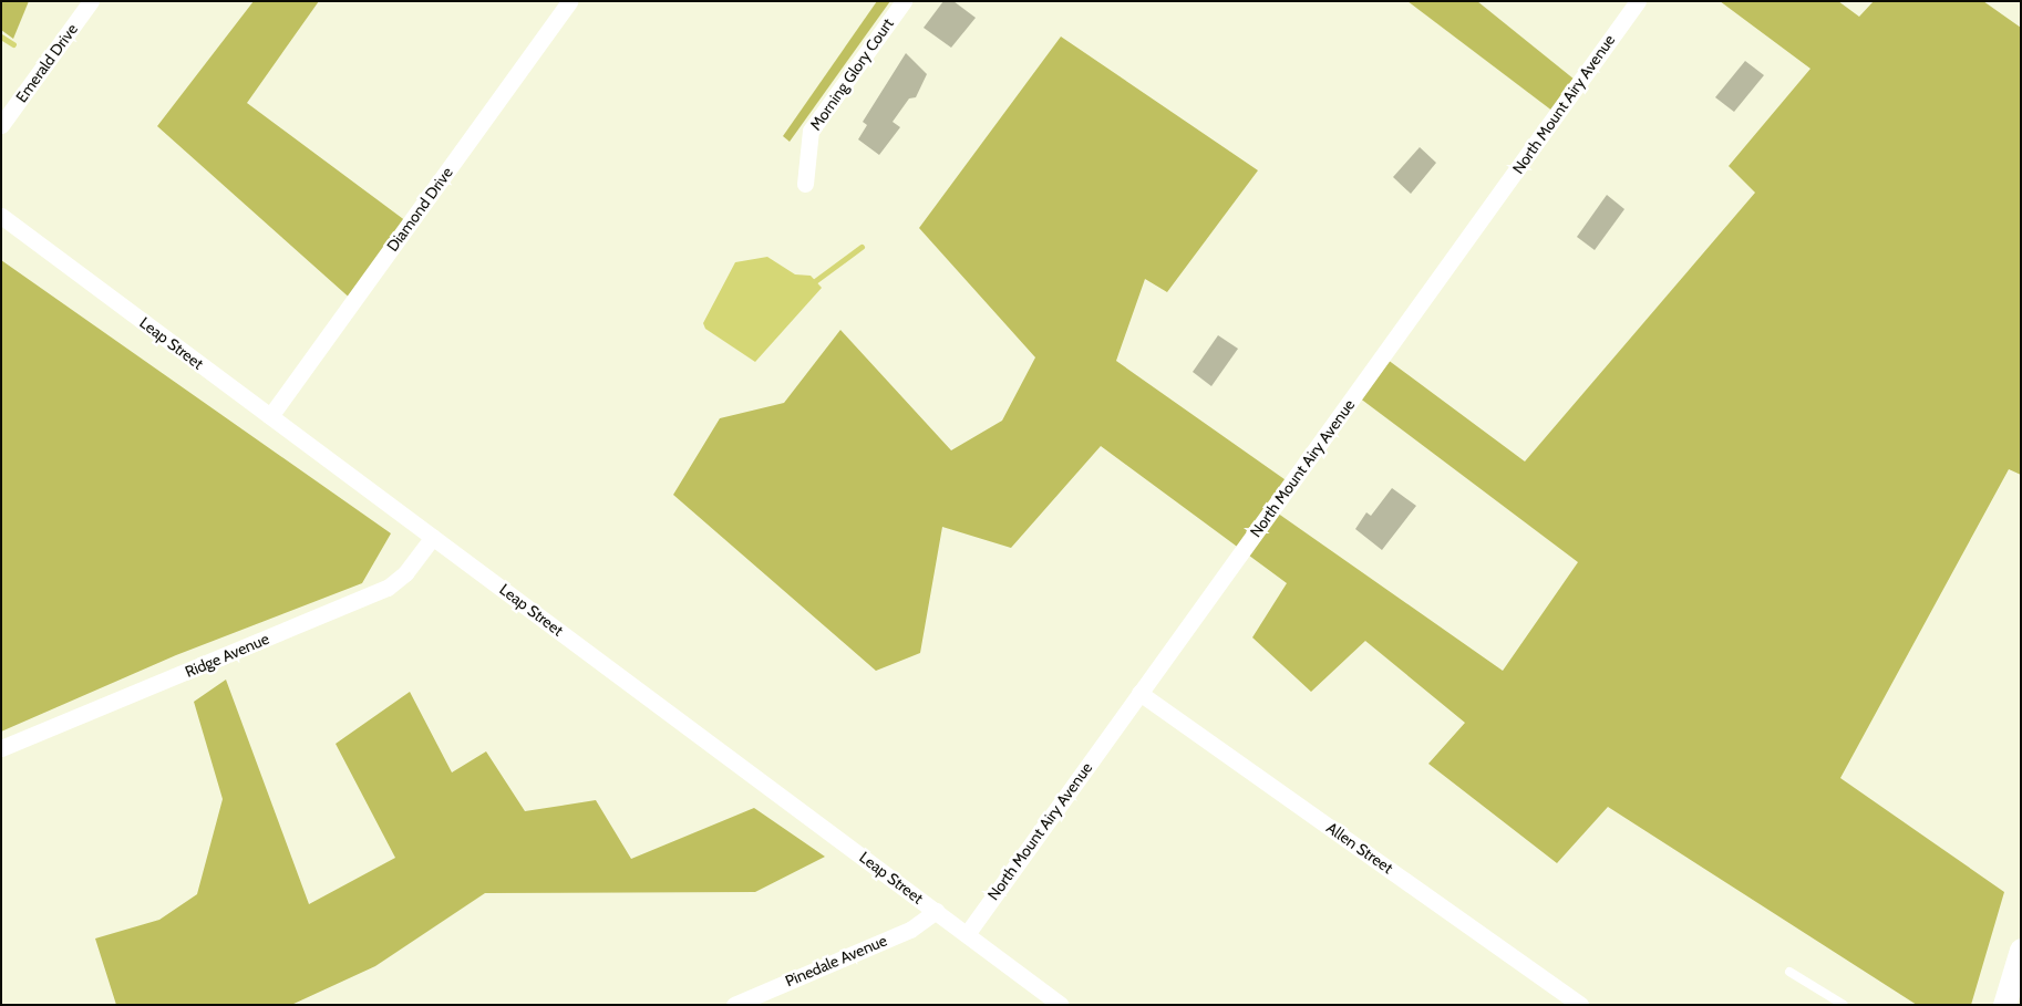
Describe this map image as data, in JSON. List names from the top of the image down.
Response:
{
  "streets": {
    "street": [
      "Emerald Drive",
      "Morning Glory Court",
      "North Mount Airy Avenue",
      "Diamond Drive",
      "Leap Street",
      "Ridge Avenue",
      "Allen Street",
      "Pinedale Avenue"
    ]
  },
  "crossings": [
    ["North Mount Airy Avenue", "Leap Street"],
    ["North Mount Airy Avenue", "Allen Street"],
    ["Diamond Drive", "Leap Street"],
    ["Leap Street", "Ridge Avenue"],
    ["Leap Street", "Pinedale Avenue"]
  ]
}
